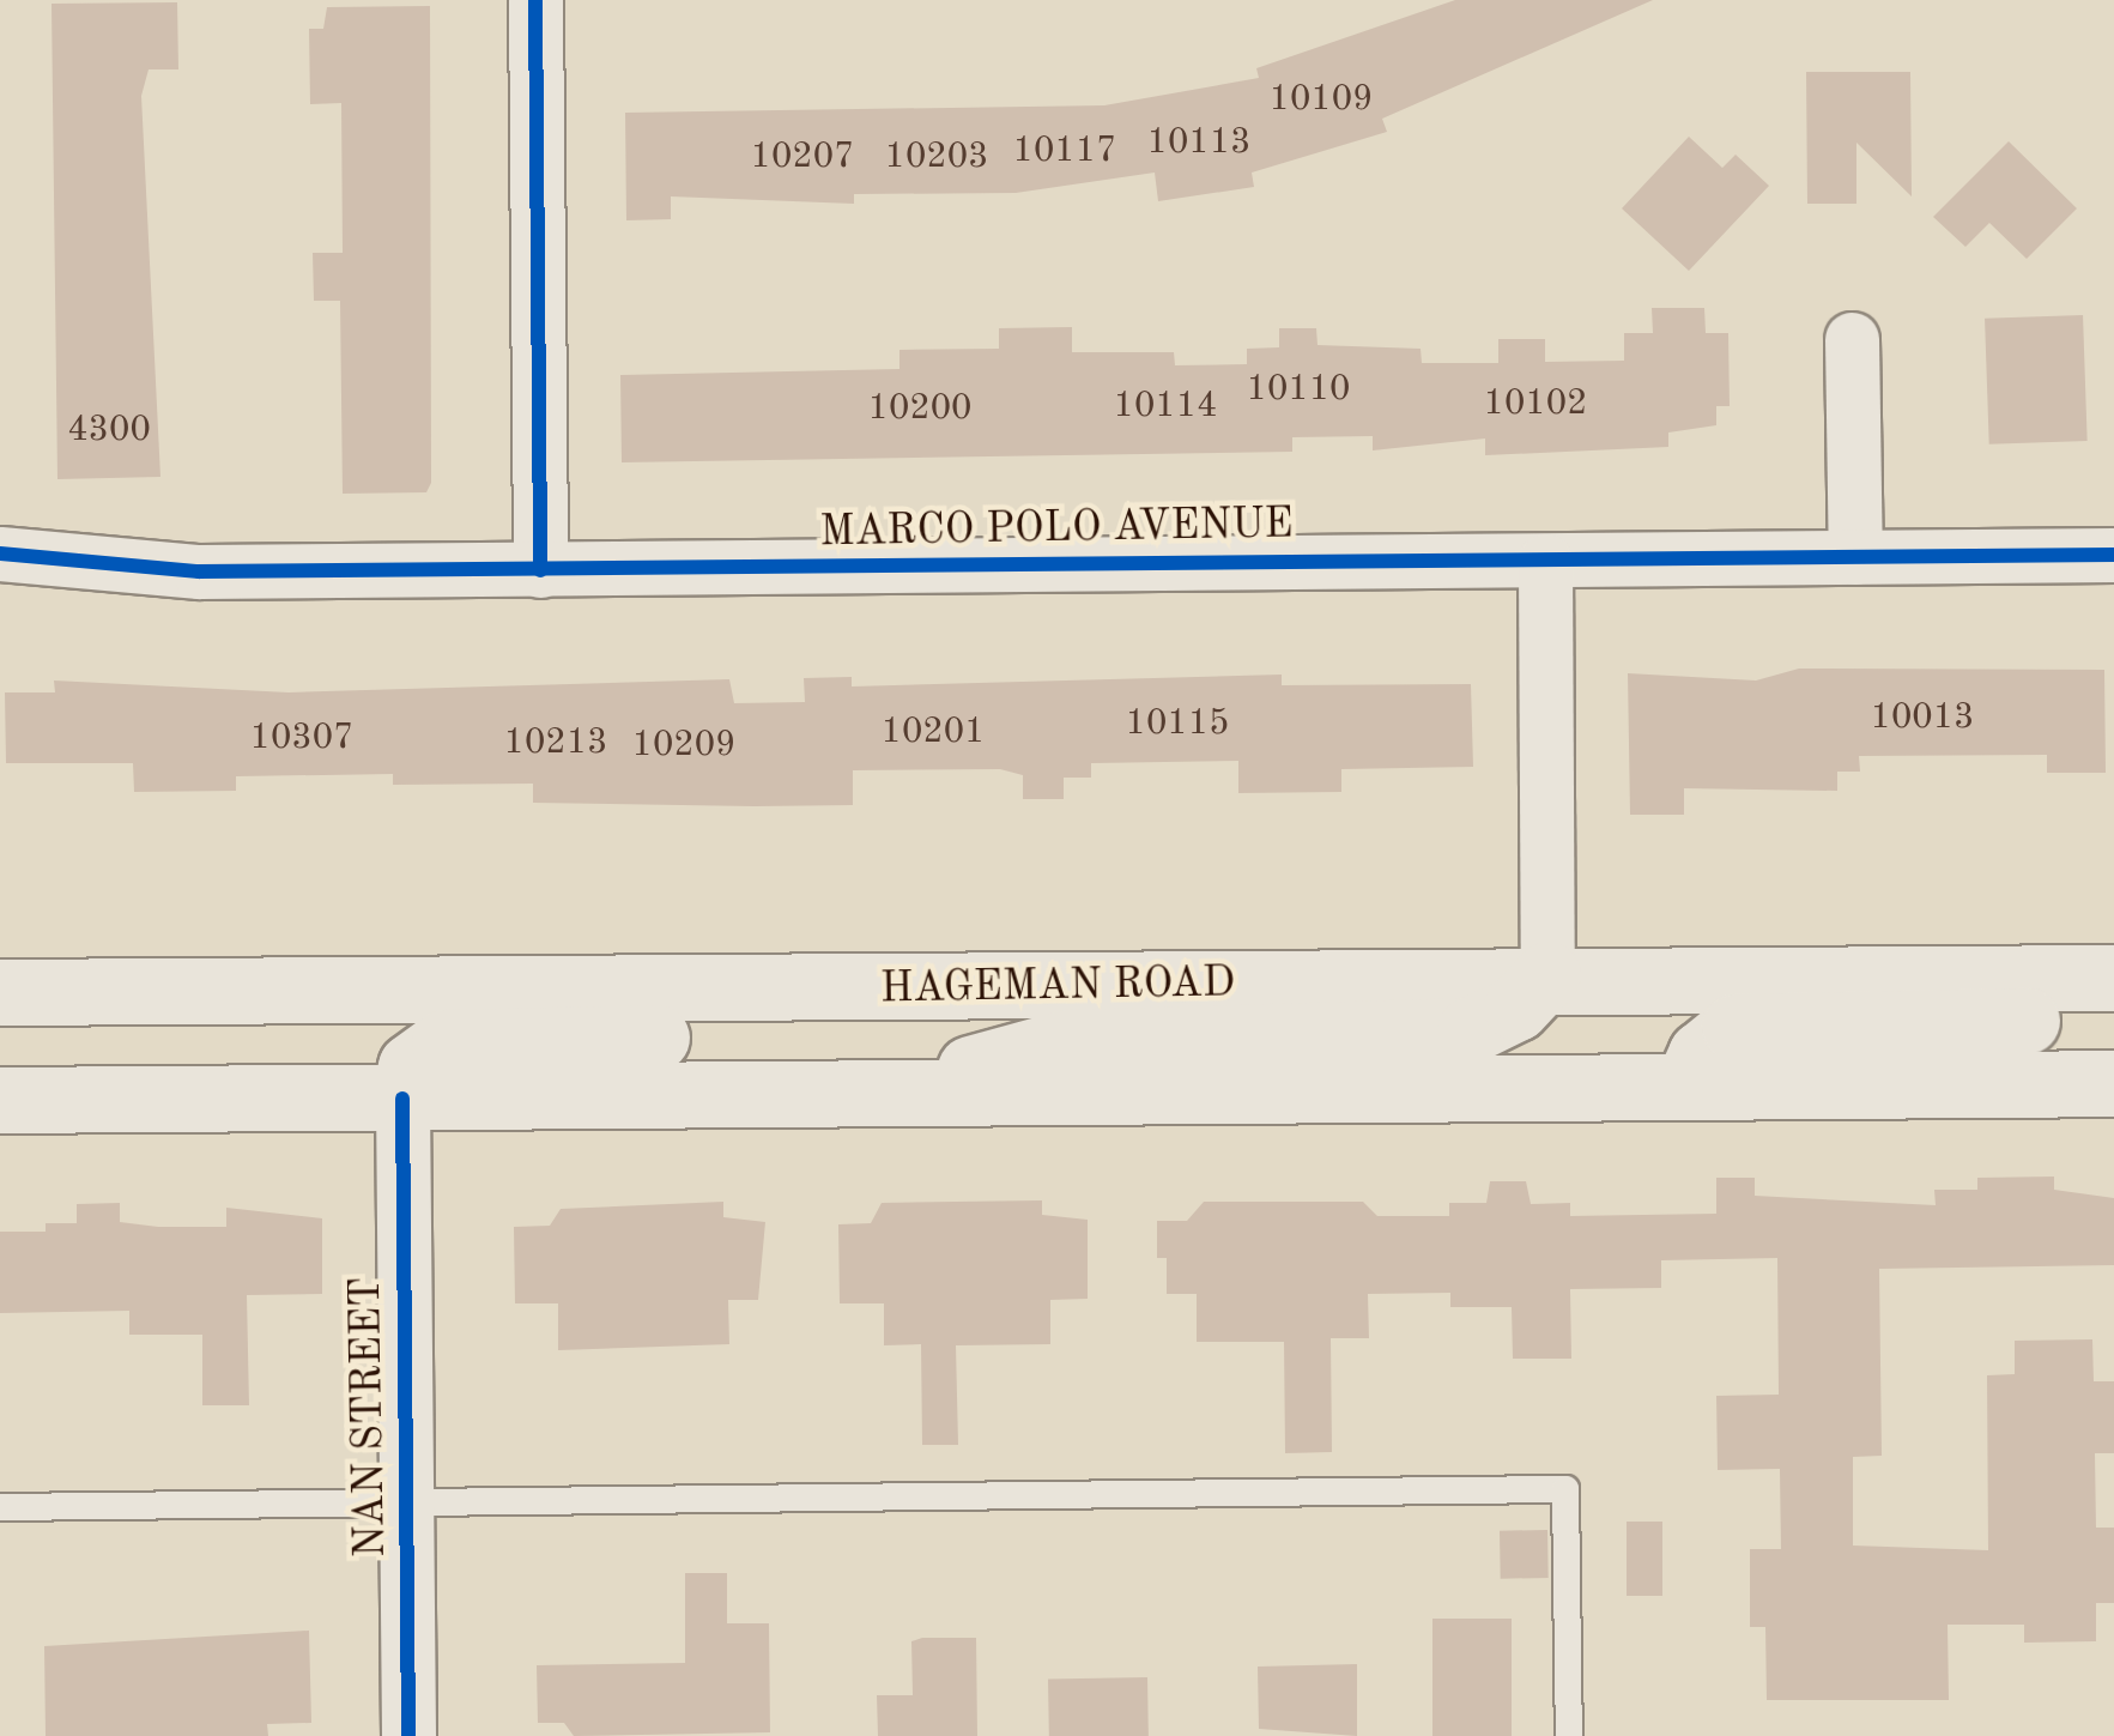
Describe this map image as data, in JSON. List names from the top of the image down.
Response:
{
  "streets": {
    "main road": ["HAGEMAN ROAD"],
    "street": ["MARCO POLO AVENUE", "NAN STREET"]
  },
  "house_numbers": [
    "10109",
    "10113",
    "10117",
    "10207",
    "10203",
    "10110",
    "10102",
    "10114",
    "10200",
    "4300",
    "10013",
    "10115",
    "10201",
    "10307",
    "10213",
    "10209"
  ]
}
